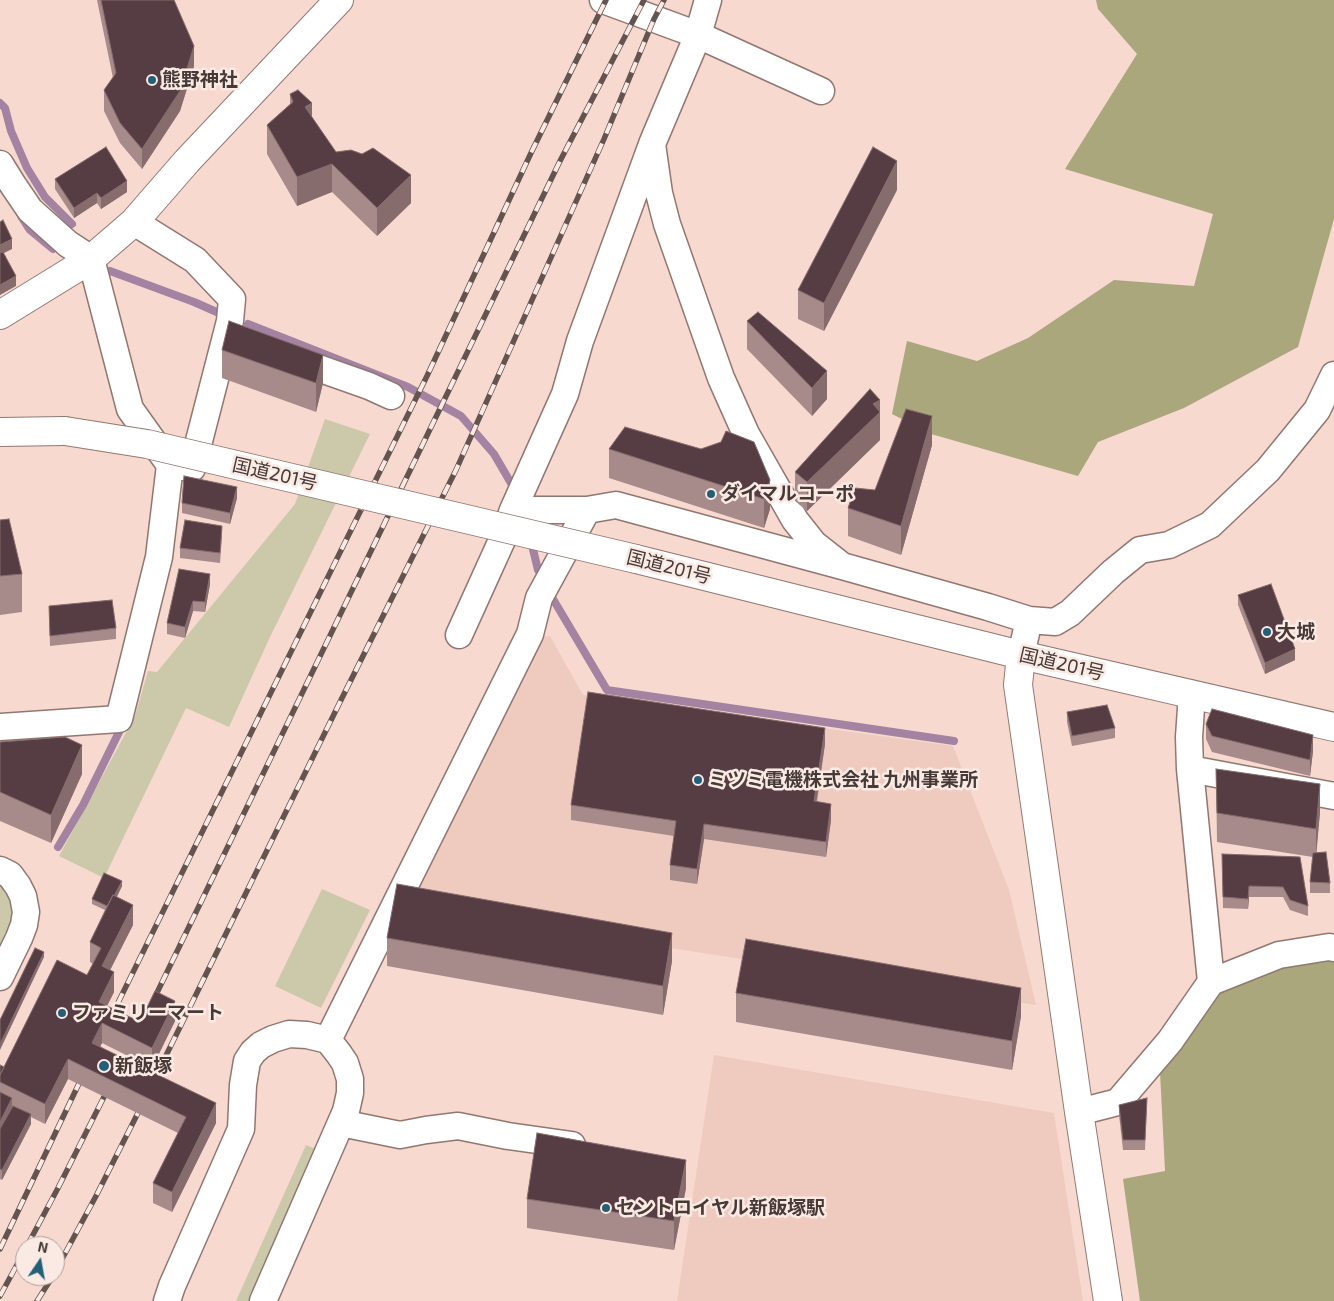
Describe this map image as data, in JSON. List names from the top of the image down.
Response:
{
  "streets": {
    "main road": ["国道201号"]
  },
  "places": [
    "熊野神社",
    "ダイマルコーポ",
    "大城",
    "ミツミ電機株式会社 九州事業所",
    "ファミリーマート",
    "新飯塚",
    "セントロイヤル新飯塚駅"
  ],
  "north": "top"
}
